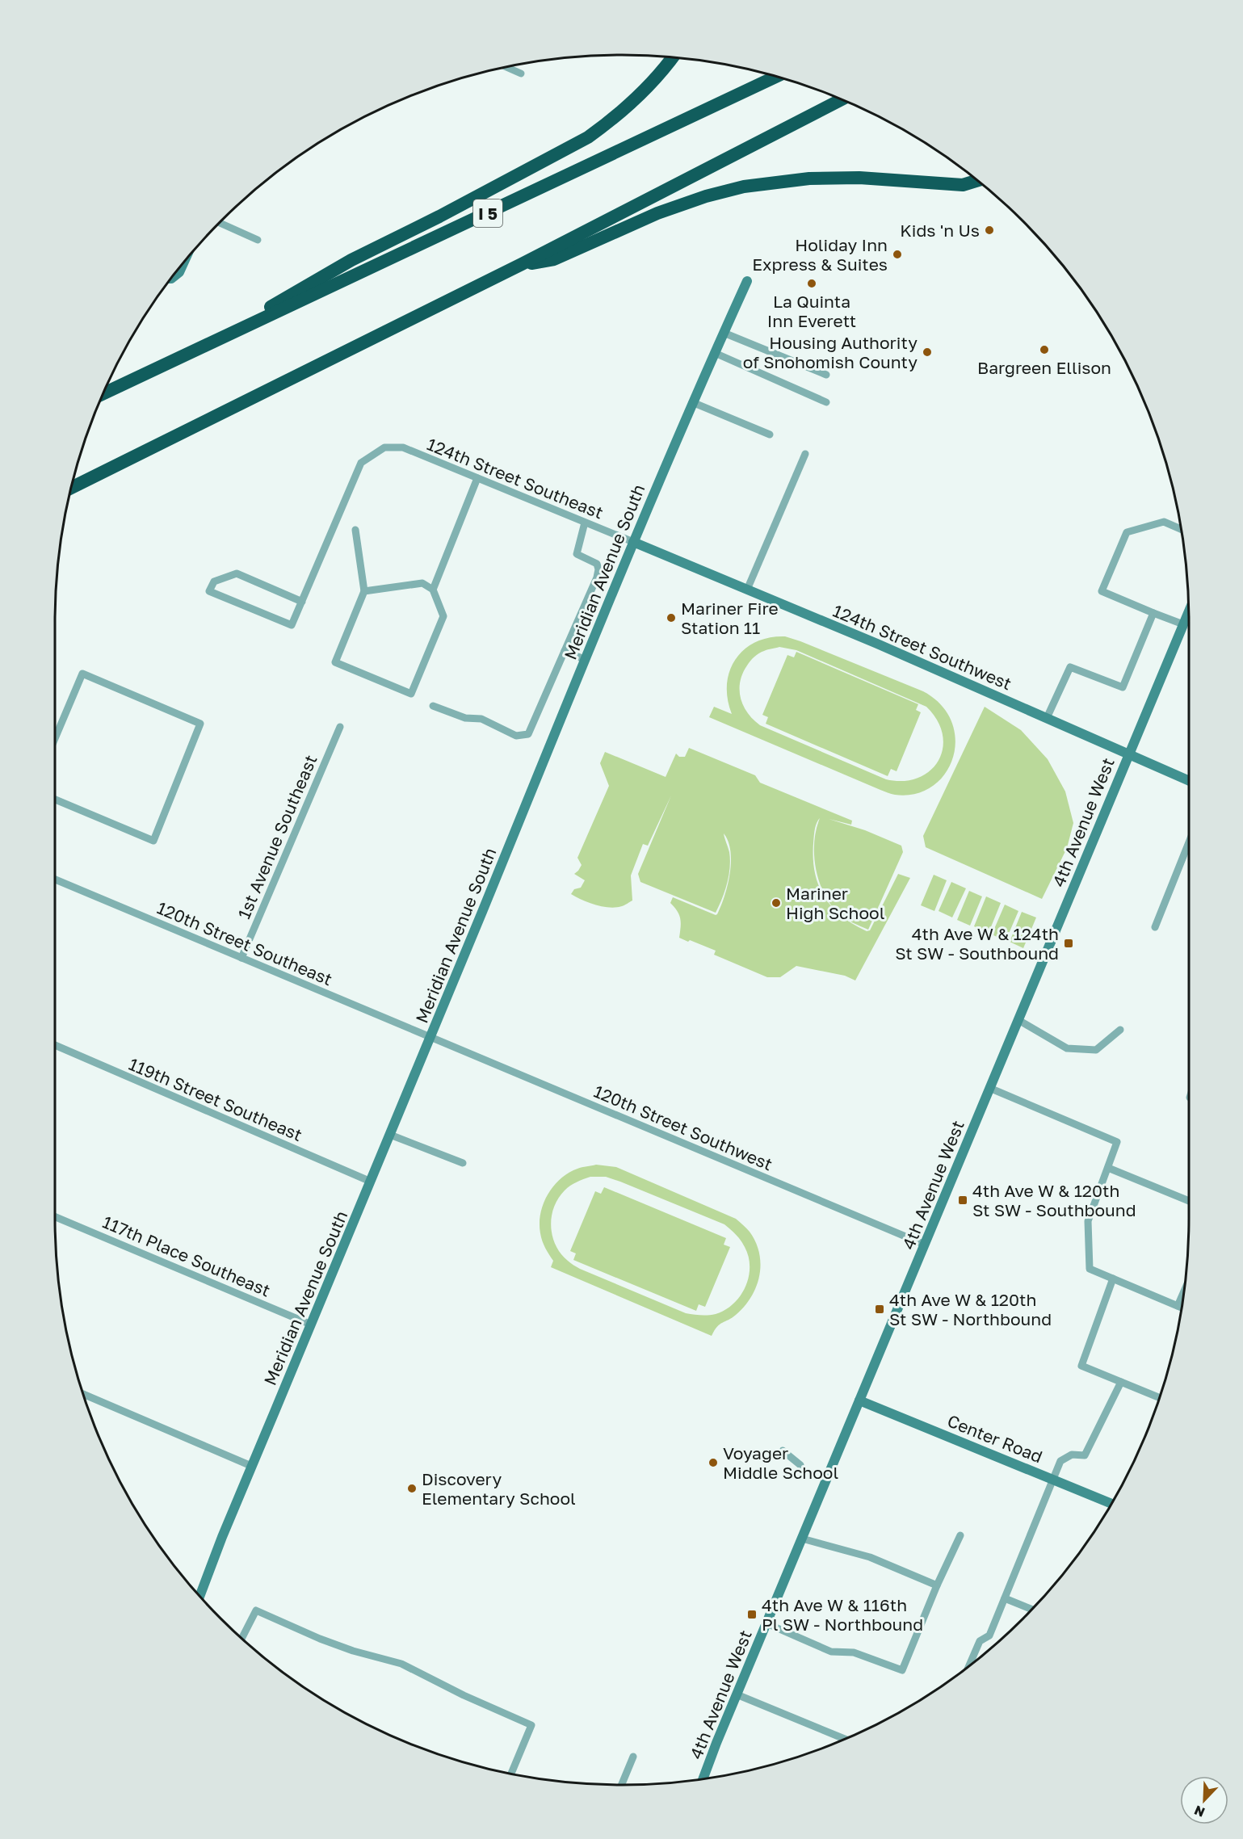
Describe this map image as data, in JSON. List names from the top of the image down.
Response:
{
  "streets": {
    "highway": ["I 5"],
    "street": [
      "124th Street Southeast",
      "Meridian Avenue South",
      "124th Street Southwest",
      "4th Avenue West",
      "1st Avenue Southeast",
      "120th Street Southeast",
      "119th Street Southeast",
      "120th Street Southwest",
      "117th Place Southeast",
      "Center Road"
    ]
  },
  "crossings": [
    ["124th Street Southeast", "Meridian Avenue South"],
    ["124th Street Southeast", "124th Street Southwest"],
    ["Meridian Avenue South", "124th Street Southwest"],
    ["Meridian Avenue South", "120th Street Southeast"],
    ["Meridian Avenue South", "119th Street Southeast"],
    ["Meridian Avenue South", "120th Street Southwest"],
    ["Meridian Avenue South", "117th Place Southeast"],
    ["124th Street Southwest", "4th Avenue West"],
    ["4th Avenue West", "120th Street Southwest"],
    ["4th Avenue West", "Center Road"],
    ["1st Avenue Southeast", "120th Street Southeast"],
    ["120th Street Southeast", "120th Street Southwest"]
  ],
  "places": {
    "other": [
      "Kids 'n Us",
      "Holiday Inn Express & Suites",
      "La Quinta Inn Everett",
      "Bargreen Ellison",
      "Housing Authority of Snohomish County",
      "Mariner Fire Station 11",
      "Mariner High School",
      "Voyager Middle School",
      "Discovery Elementary School"
    ],
    "transit": [
      "4th Ave W & 124th St SW - Southbound",
      "4th Ave W & 120th St SW - Southbound",
      "4th Ave W & 120th St SW - Northbound",
      "4th Ave W & 116th Pl SW - Northbound"
    ]
  },
  "north": "bottom left"
}
